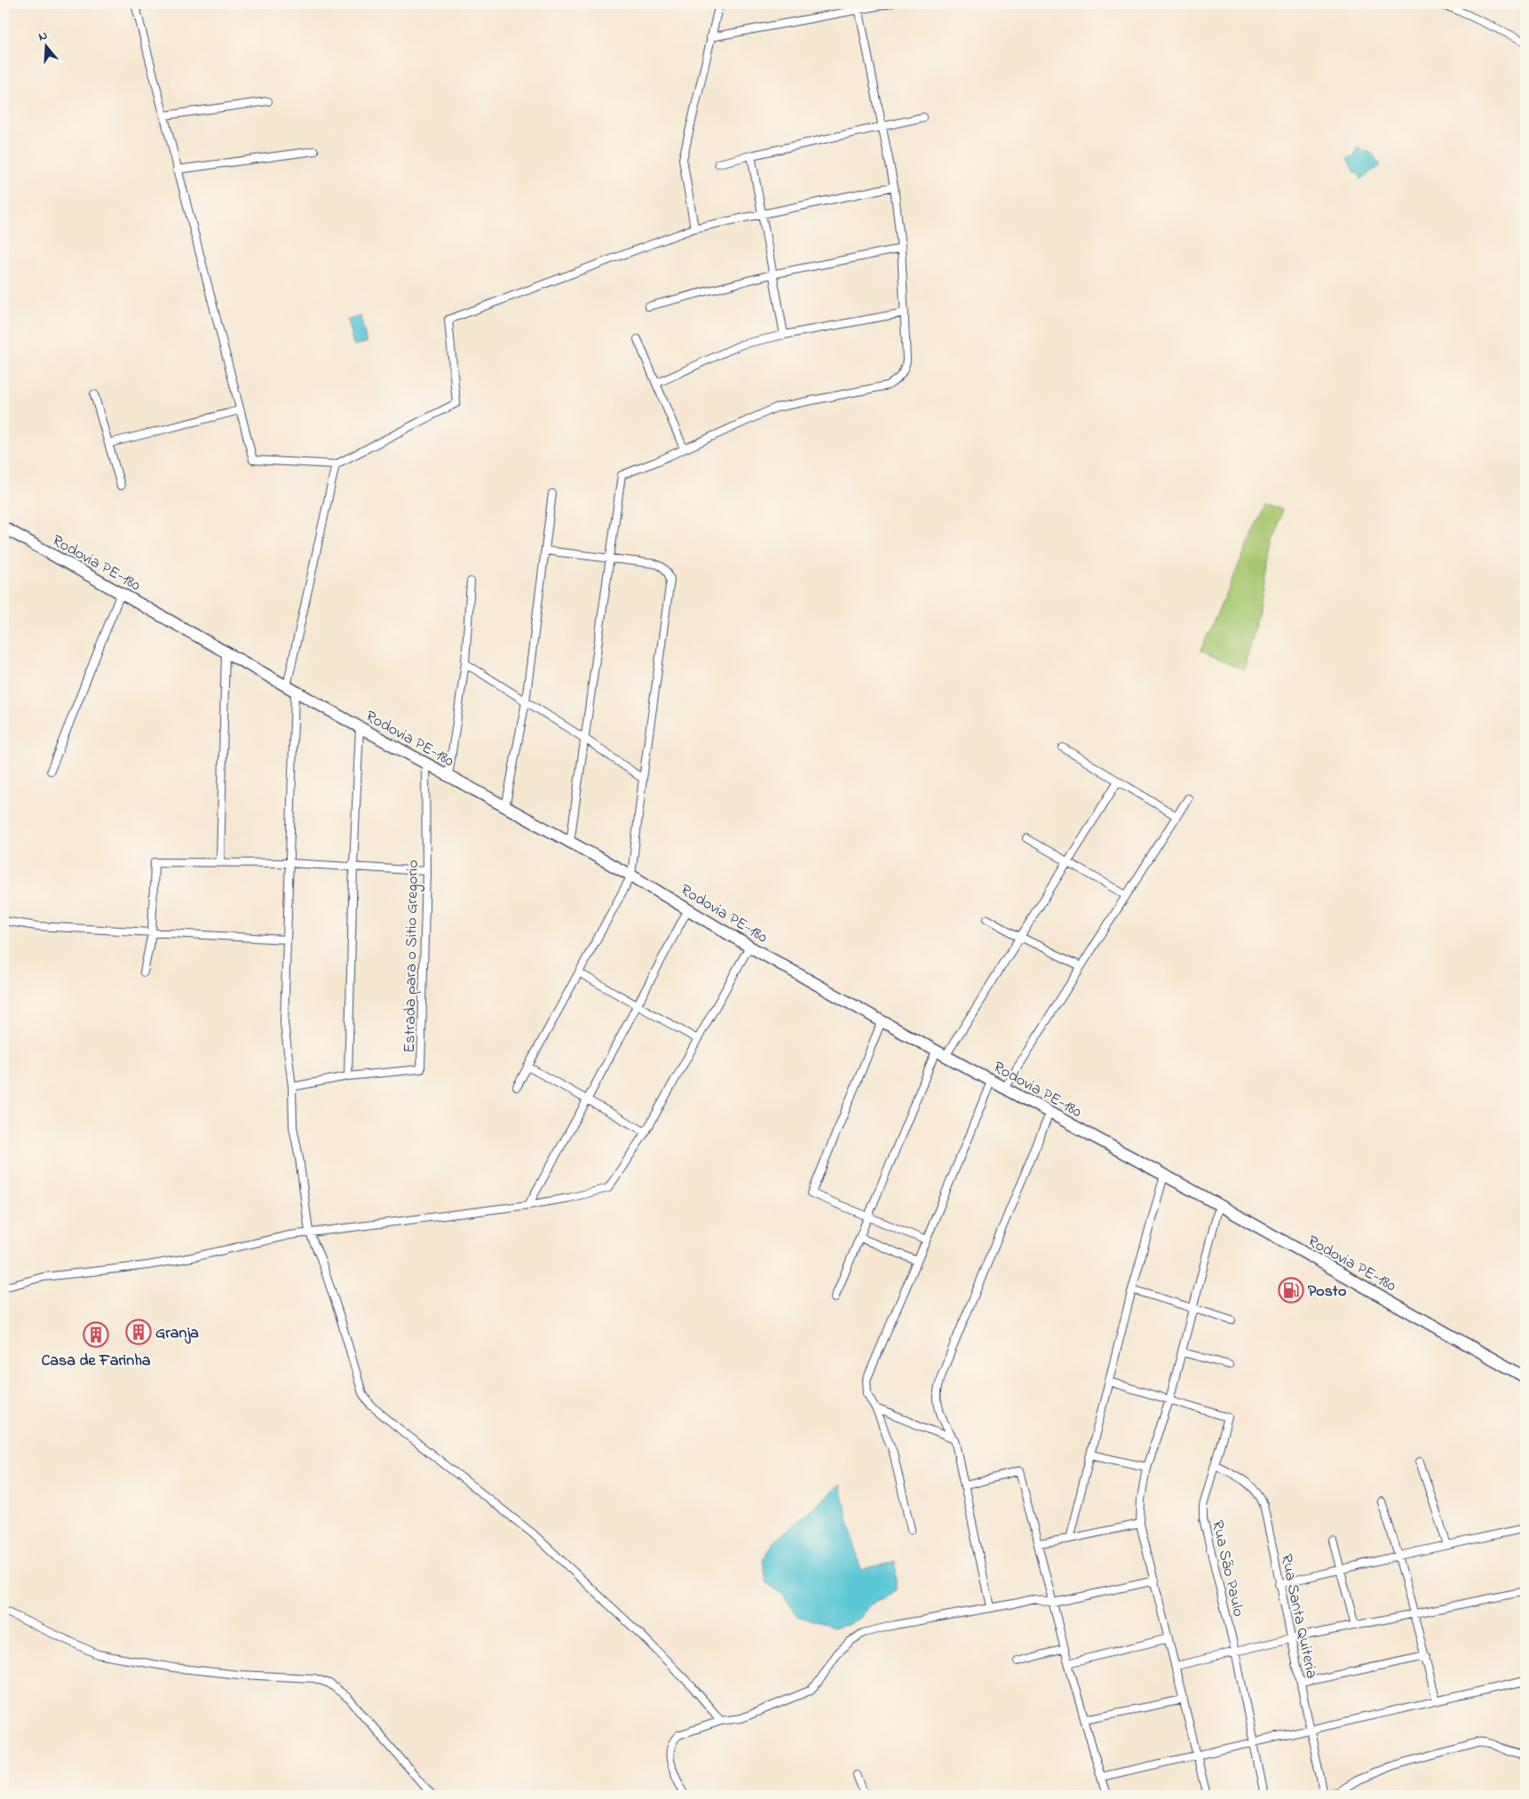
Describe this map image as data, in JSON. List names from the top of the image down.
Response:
{
  "streets": {
    "main road": ["Rodovia PE-180"],
    "street": ["Estrada para o Sitio Gregorio", "Rua São Paulo", "Rua Santa Quiteria"]
  },
  "crossings": [
    ["Rodovia PE-180", "Estrada para o Sitio Gregorio"],
    ["Rua São Paulo", "Rua Santa Quiteria"]
  ],
  "places": {
    "fuel station": ["Posto"],
    "building": ["Granja", "Casa de Farinha"]
  },
  "north": "top"
}
